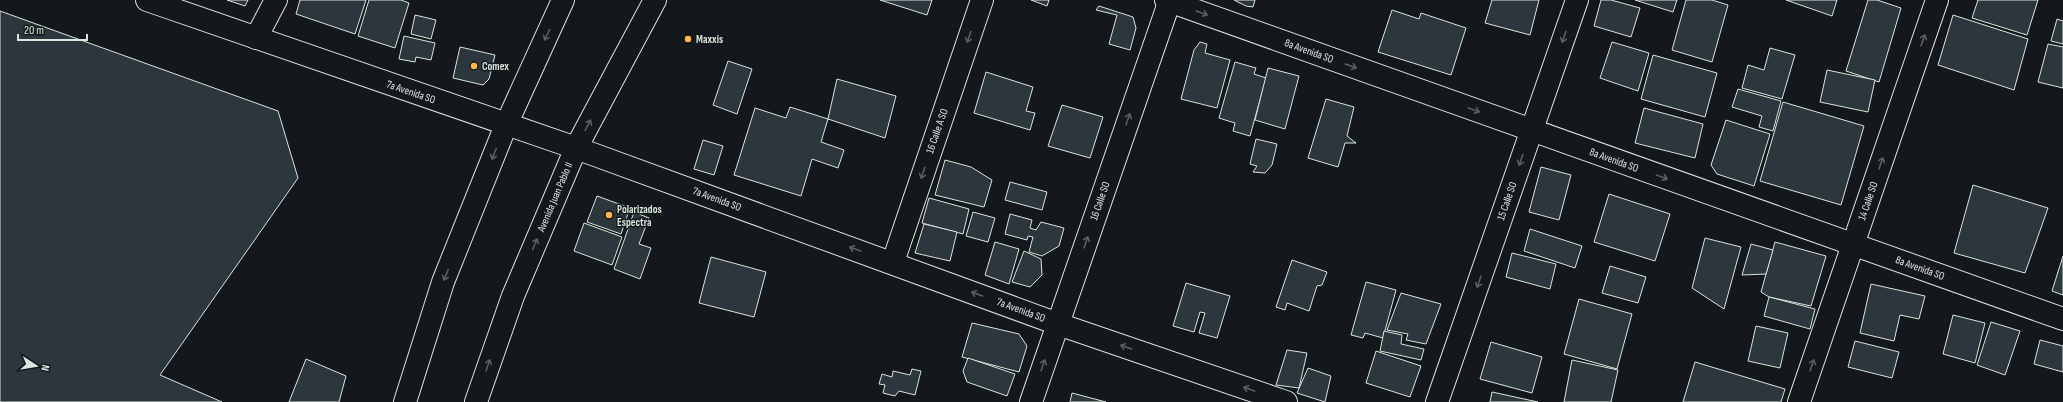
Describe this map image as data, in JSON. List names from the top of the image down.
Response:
{
  "streets": {
    "main road": [
      "8a Avenida SO",
      "7a Avenida SO",
      "16 Calle A SO",
      "Avenida Juan Pablo II",
      "16 Calle SO",
      "15 Calle SO",
      "14 Calle SO"
    ]
  },
  "crossings": [
    ["8a Avenida SO", "16 Calle SO"],
    ["8a Avenida SO", "15 Calle SO"],
    ["8a Avenida SO", "14 Calle SO"],
    ["7a Avenida SO", "16 Calle A SO"],
    ["7a Avenida SO", "Avenida Juan Pablo II"],
    ["7a Avenida SO", "16 Calle SO"]
  ],
  "one_way": [
    "8a Avenida SO",
    "7a Avenida SO",
    "16 Calle A SO",
    "16 Calle SO",
    "15 Calle SO",
    "14 Calle SO"
  ],
  "places": ["Maxxis", "Comex", "Polarizados Espectra"],
  "scale_bar": "20 m",
  "north": "right"
}
